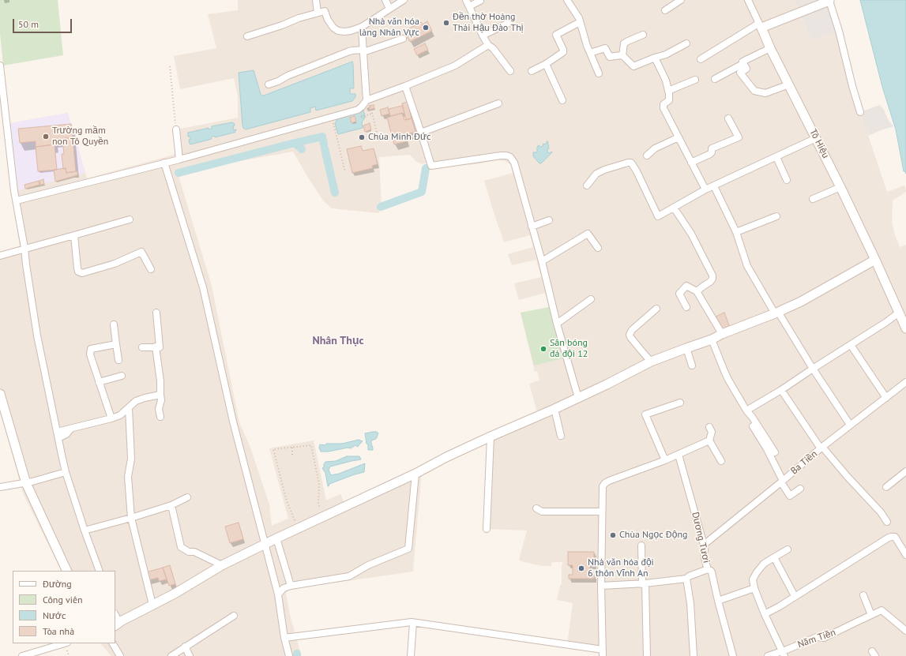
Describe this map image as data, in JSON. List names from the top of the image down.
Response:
{
  "streets": {
    "street": [
      "Tô Hiệu",
      "Ba Tiền",
      "Dương Tươi",
      "Năm Tiền"
    ]
  },
  "crossings": [
    ["Ba Tiền", "Dương Tươi"]
  ],
  "districts": ["Nhân Thục"],
  "places": [
    "Đền thờ Hoàng Thái Hậu Đào Thị",
    "Nhà văn hóa làng Nhân Vực",
    "Trường mầm non Tô Quyền",
    "Chùa Minh Đức",
    "Sân bóng đá đội 12",
    "Chùa Ngọc Động",
    "Nhà văn hóa đội 6 thôn Vĩnh An"
  ],
  "legend": [
    "Đường",
    "Công viên",
    "Nước",
    "Tòa nhà"
  ],
  "scale_bar": "50 m"
}
